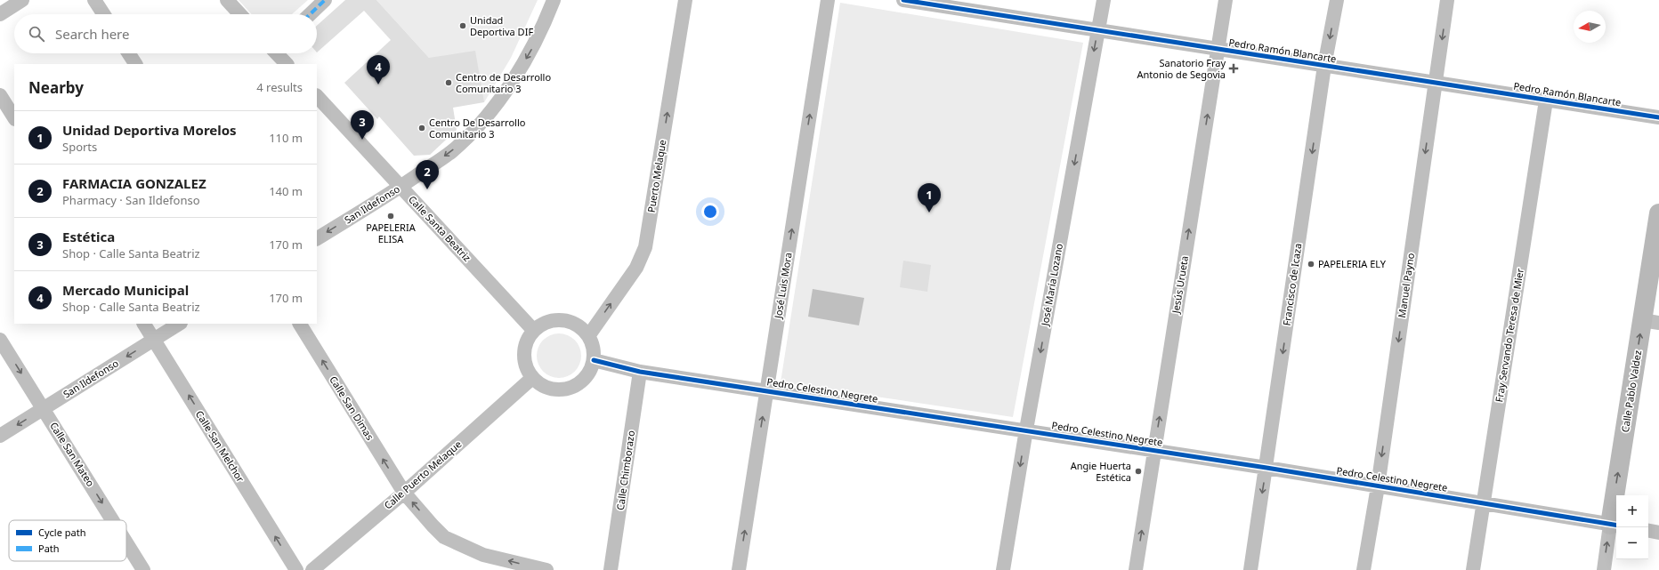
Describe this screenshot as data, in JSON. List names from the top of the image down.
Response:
{
  "streets": {
    "street": [
      "Pedro Ramón Blancarte",
      "Puerto Melaque",
      "San Ildefonso",
      "Calle Santa Beatriz",
      "José María Lozano",
      "Jesús Urueta",
      "Francisco de Icaza",
      "José Luis Mora",
      "Manuel Payno",
      "Fray Servando Teresa de Mier",
      "Pedro Celestino Negrete",
      "Calle Pablo Valdez",
      "Calle San Dimas",
      "Calle San Melchor",
      "Calle San Mateo",
      "Calle Chimborazo",
      "Calle Puerto Melaque"
    ]
  },
  "crossings": [
    ["Pedro Ramón Blancarte", "José María Lozano"],
    ["Pedro Ramón Blancarte", "Jesús Urueta"],
    ["Pedro Ramón Blancarte", "Francisco de Icaza"],
    ["Pedro Ramón Blancarte", "Manuel Payno"],
    ["Pedro Ramón Blancarte", "Fray Servando Teresa de Mier"],
    ["Puerto Melaque", "Calle Santa Beatriz"],
    ["Puerto Melaque", "Pedro Celestino Negrete"],
    ["Puerto Melaque", "Calle Puerto Melaque"],
    ["San Ildefonso", "Calle Santa Beatriz"],
    ["San Ildefonso", "Calle San Melchor"],
    ["San Ildefonso", "Calle San Mateo"],
    ["Calle Santa Beatriz", "Pedro Celestino Negrete"],
    ["Calle Santa Beatriz", "Calle Puerto Melaque"],
    ["José María Lozano", "Pedro Celestino Negrete"],
    ["Jesús Urueta", "Pedro Celestino Negrete"],
    ["Francisco de Icaza", "Pedro Celestino Negrete"],
    ["José Luis Mora", "Pedro Celestino Negrete"],
    ["Manuel Payno", "Pedro Celestino Negrete"],
    ["Fray Servando Teresa de Mier", "Pedro Celestino Negrete"],
    ["Pedro Celestino Negrete", "Calle Pablo Valdez"],
    ["Pedro Celestino Negrete", "Calle Chimborazo"],
    ["Pedro Celestino Negrete", "Calle Puerto Melaque"],
    ["Calle San Dimas", "Calle Puerto Melaque"]
  ],
  "one_way": [
    "Puerto Melaque",
    "San Ildefonso",
    "José María Lozano",
    "Jesús Urueta",
    "Francisco de Icaza",
    "José Luis Mora",
    "Manuel Payno",
    "Calle Pablo Valdez",
    "Calle San Dimas",
    "Calle San Melchor",
    "Calle San Mateo"
  ],
  "places": {
    "other": [
      "Unidad Deportiva DIF",
      "Centro de Desarrollo Comunitario 3",
      "Centro De Desarrollo Comunitario 3",
      "PAPELERIA ELISA",
      "PAPELERIA ELY",
      "Angie Huerta Estética"
    ],
    "health": ["Sanatorio Fray Antonio de Segovia"]
  },
  "legend": ["Cycle path", "Path"],
  "north": "left",
  "page": {
    "search": "Search here",
    "pins": [
      "4",
      "3",
      "2",
      "1"
    ],
    "heading": ["Nearby", "4 results"],
    "list": [
      {
        "mark": "1",
        "name": "Unidad Deportiva Morelos",
        "note": "Sports",
        "value": "110 m"
      },
      {
        "mark": "2",
        "name": "FARMACIA GONZALEZ",
        "note": "Pharmacy · San Ildefonso",
        "value": "140 m"
      },
      {
        "mark": "3",
        "name": "Estética",
        "note": "Shop · Calle Santa Beatriz",
        "value": "170 m"
      },
      {
        "mark": "4",
        "name": "Mercado Municipal",
        "note": "Shop · Calle Santa Beatriz",
        "value": "170 m"
      }
    ],
    "map_buttons": ["+", "−"]
  }
}
